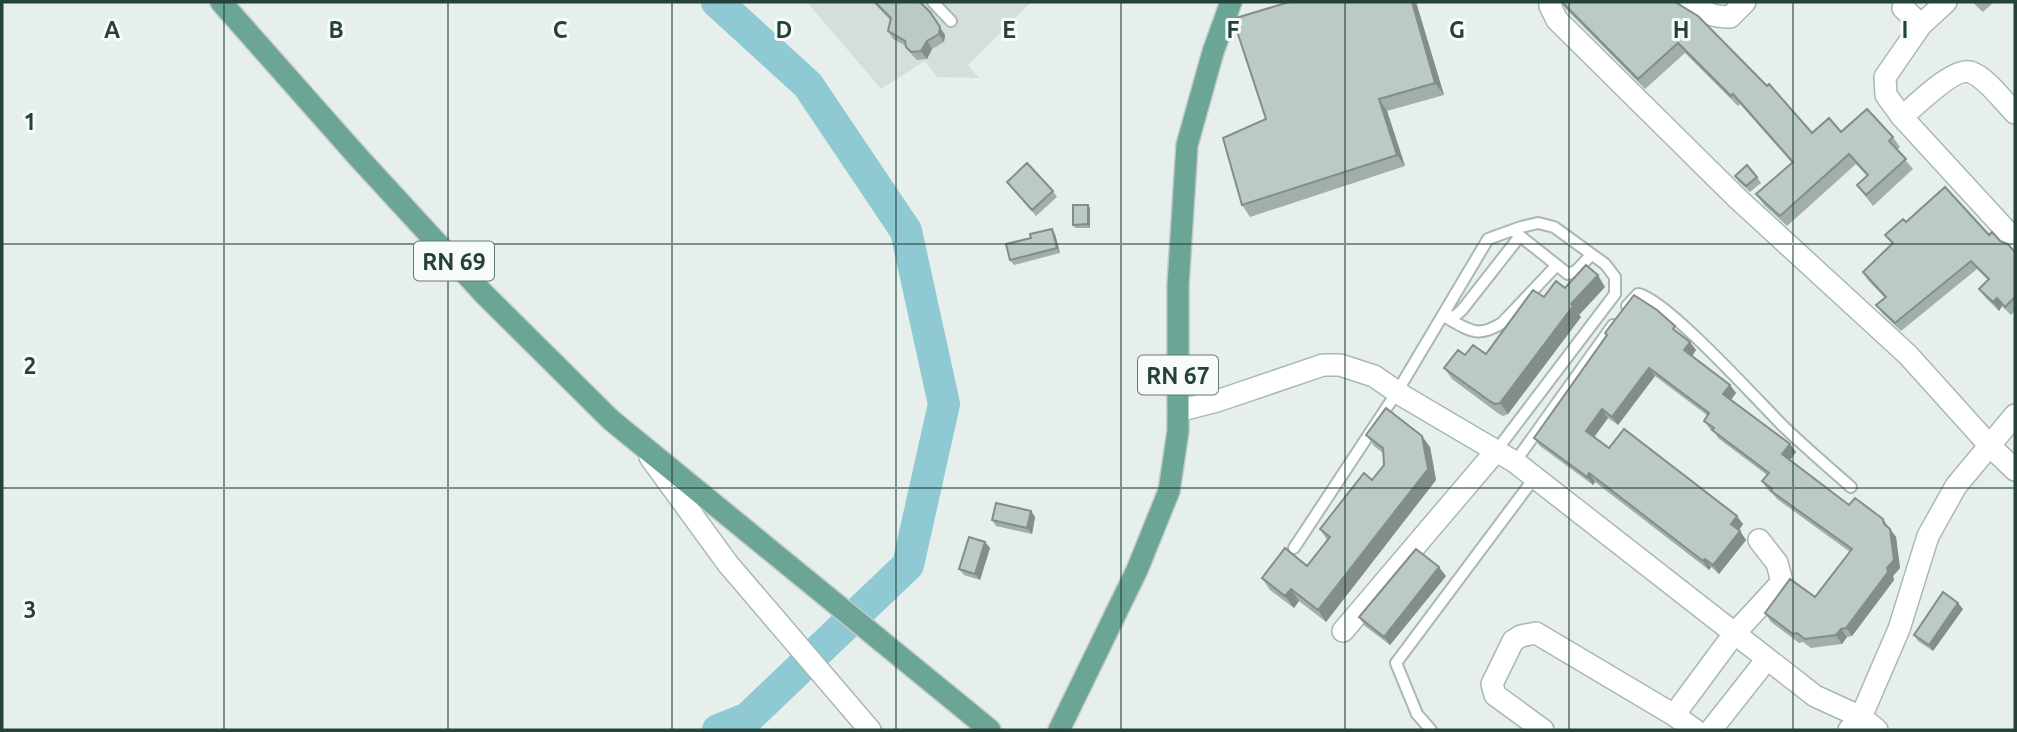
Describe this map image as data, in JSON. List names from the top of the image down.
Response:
{
  "streets": {
    "main road": ["RN 69", "RN 67"]
  },
  "grid": {
    "columns": [
      "A",
      "B",
      "C",
      "D",
      "E",
      "F",
      "G",
      "H",
      "I"
    ],
    "rows": ["1", "2", "3"]
  }
}
